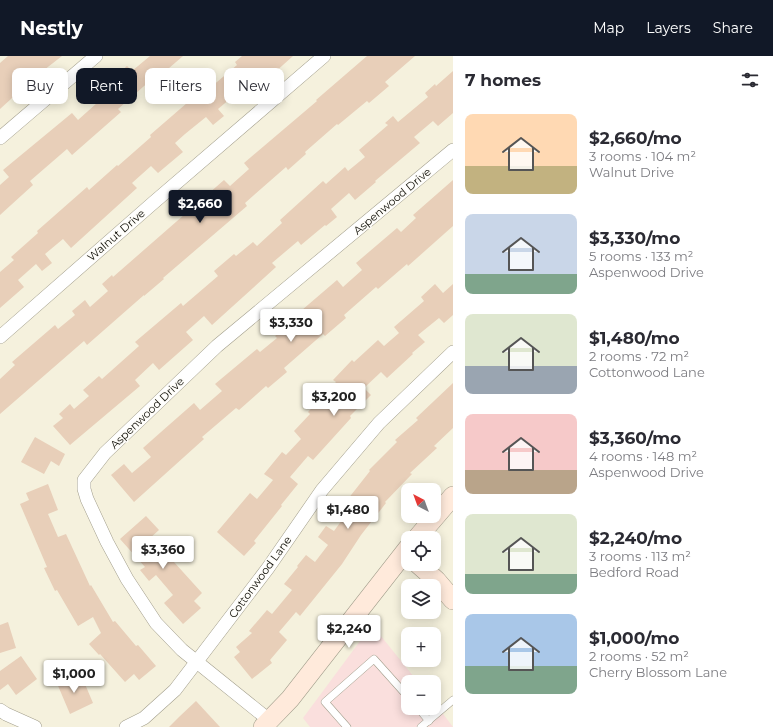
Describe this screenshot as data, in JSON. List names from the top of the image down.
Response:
{
  "streets": {
    "street": ["Aspenwood Drive", "Walnut Drive", "Cottonwood Lane"]
  },
  "crossings": [
    ["Aspenwood Drive", "Cottonwood Lane"]
  ],
  "north": "top left",
  "page": {
    "header": "Nestly",
    "nav": ["Map", "Layers", "Share"],
    "heading": "7 homes",
    "chip": [
      "Buy",
      "Rent",
      "Filters",
      "New"
    ],
    "list": [
      {
        "name": "$2,660/mo",
        "note": "3 rooms · 104 m² · Walnut Drive"
      },
      {
        "name": "$3,330/mo",
        "note": "5 rooms · 133 m² · Aspenwood Drive"
      },
      {
        "name": "$1,480/mo",
        "note": "2 rooms · 72 m² · Cottonwood Lane"
      },
      {
        "name": "$3,360/mo",
        "note": "4 rooms · 148 m² · Aspenwood Drive"
      },
      {
        "name": "$2,240/mo",
        "note": "3 rooms · 113 m² · Bedford Road"
      },
      {
        "name": "$1,000/mo",
        "note": "2 rooms · 52 m² · Cherry Blossom Lane"
      }
    ],
    "price": [
      "$2,660",
      "$3,330",
      "$3,200",
      "$1,480",
      "$3,360",
      "$2,240",
      "$1,000"
    ],
    "map_buttons": ["+", "−"]
  }
}
